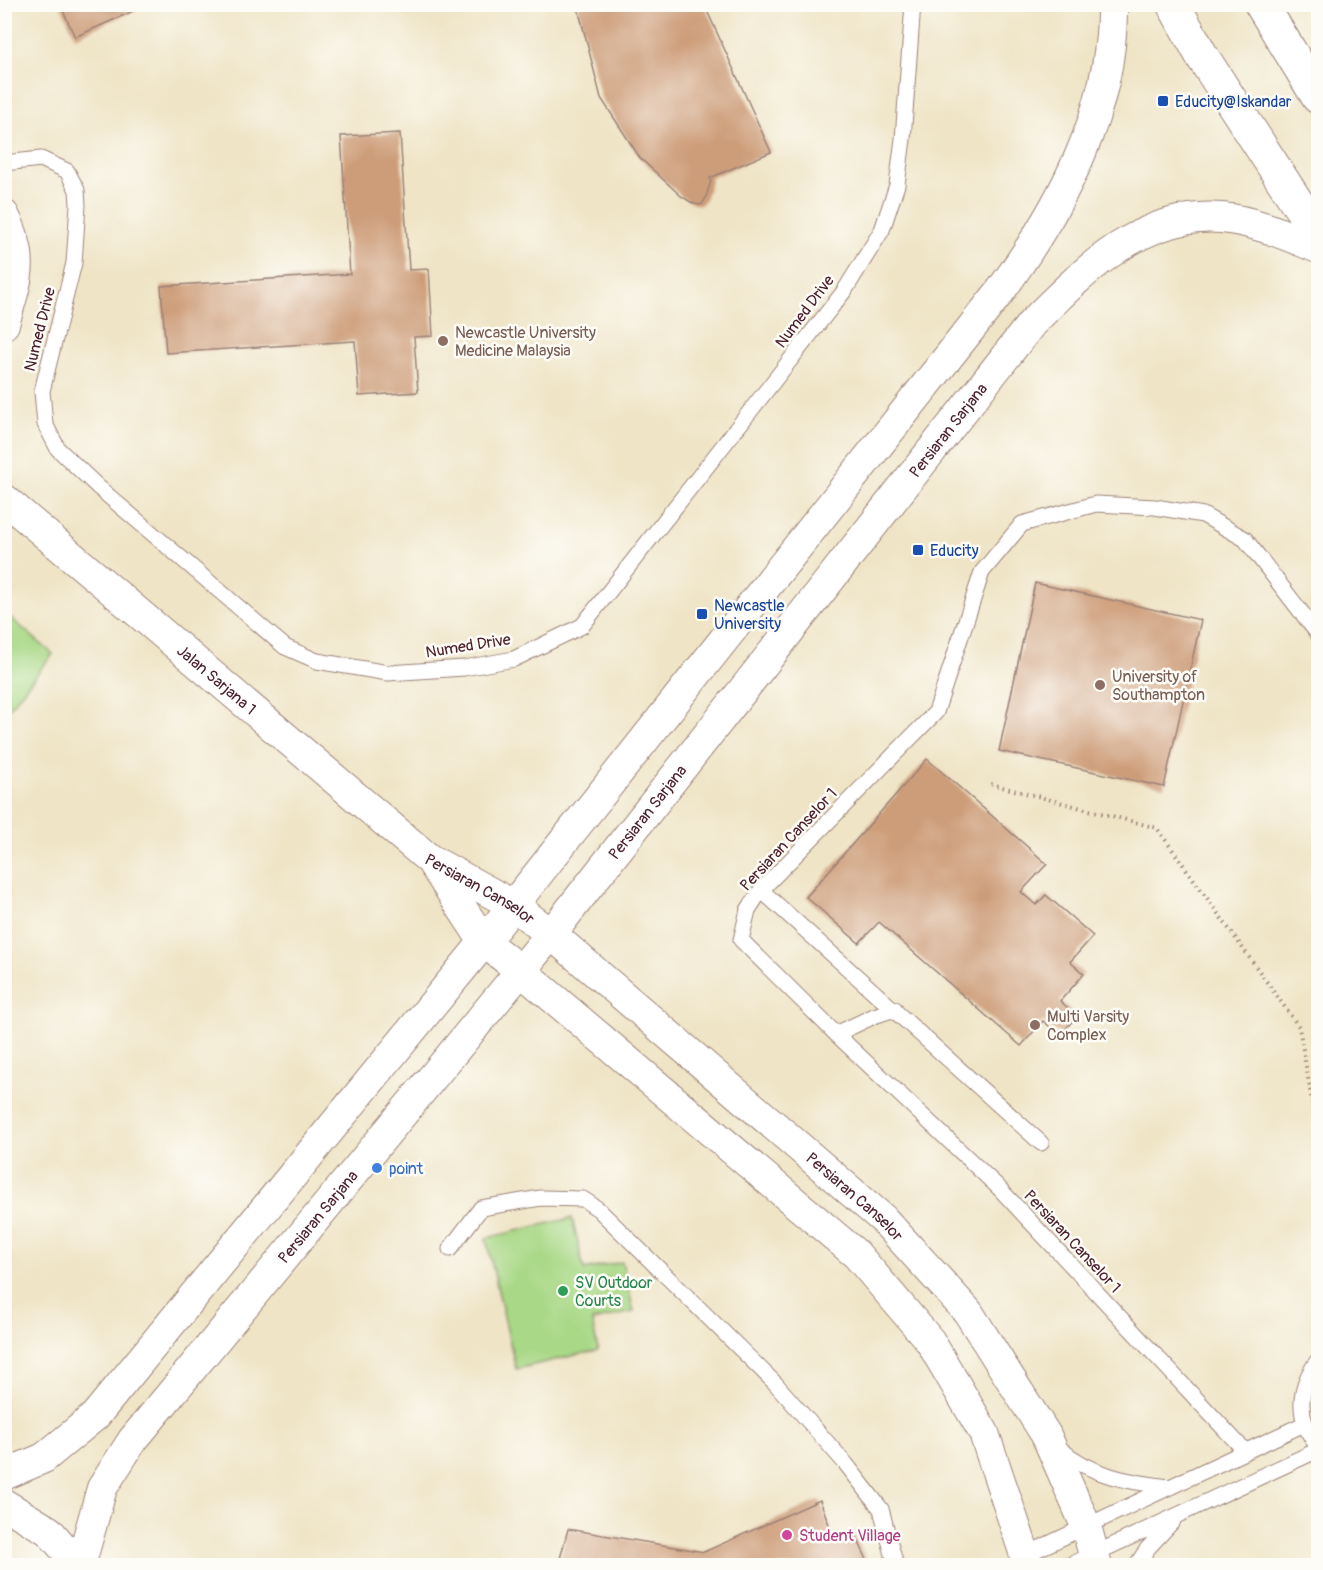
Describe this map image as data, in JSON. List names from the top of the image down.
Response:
{
  "streets": {
    "street": ["Persiaran Sarjana", "Jalan Sarjana 1", "Persiaran Canselor"],
    "lane": ["Numed Drive", "Persiaran Canselor 1"]
  },
  "crossings": [
    ["Persiaran Sarjana", "Persiaran Canselor"],
    ["Jalan Sarjana 1", "Persiaran Canselor"]
  ],
  "places": {
    "transit": ["Educity@Iskandar", "Educity", "Newcastle University"],
    "other": [
      "Newcastle University Medicine Malaysia",
      "University of Southampton",
      "Multi Varsity Complex",
      "point",
      "SV Outdoor Courts",
      "Student Village"
    ]
  }
}
